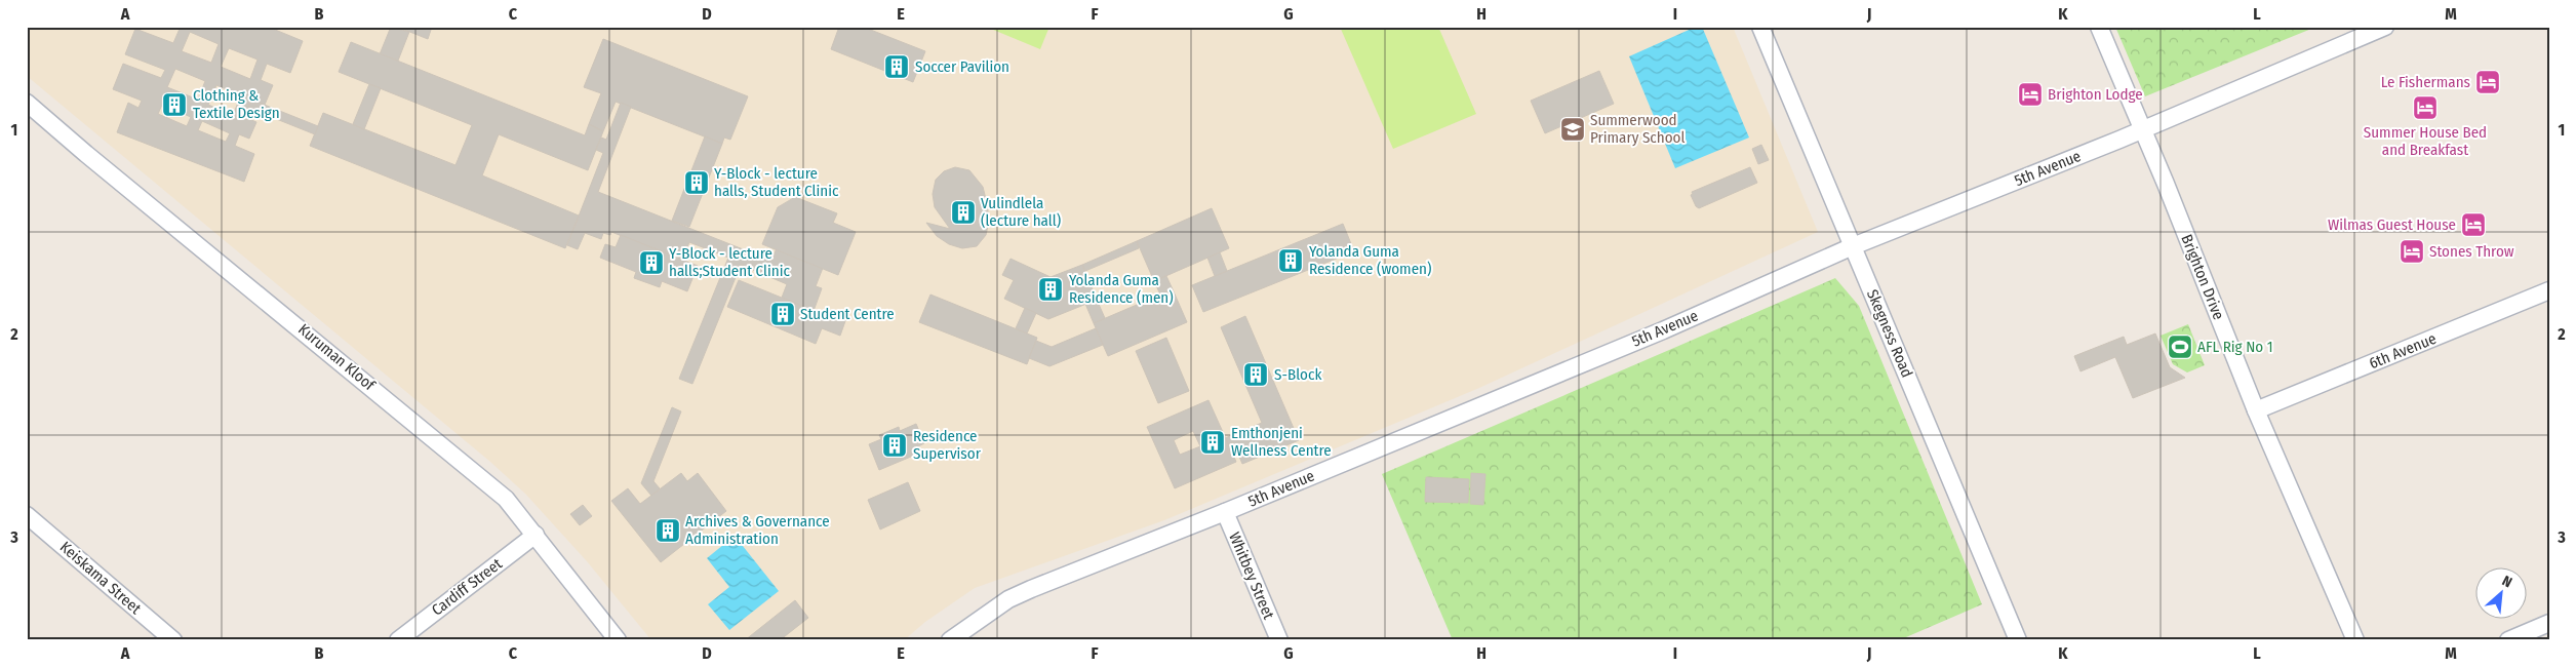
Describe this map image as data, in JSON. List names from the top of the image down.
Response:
{
  "streets": {
    "street": [
      "5th Avenue",
      "Brighton Drive",
      "Skegness Road",
      "6th Avenue",
      "Kuruman Kloof",
      "Whitbey Street",
      "Keiskama Street",
      "Cardiff Street"
    ]
  },
  "crossings": [
    ["5th Avenue", "Brighton Drive"],
    ["5th Avenue", "Skegness Road"],
    ["5th Avenue", "Whitbey Street"],
    ["Brighton Drive", "6th Avenue"],
    ["Kuruman Kloof", "Cardiff Street"]
  ],
  "places": {
    "building": [
      "Soccer Pavilion",
      "Clothing & Textile Design",
      "Y-Block - lecture halls, Student Clinic",
      "Vulindlela (lecture hall)",
      "Yolanda Guma Residence (women)",
      "Y-Block - lecture halls;Student Clinic",
      "Yolanda Guma Residence (men)",
      "Student Centre",
      "S-Block",
      "Emthonjeni Wellness Centre",
      "Residence Supervisor",
      "Archives & Governance Administration"
    ],
    "hotel": [
      "Le Fishermans",
      "Brighton Lodge",
      "Summer House Bed and Breakfast",
      "Wilmas Guest House",
      "Stones Throw"
    ],
    "school or university": ["Summerwood Primary School"],
    "sports": ["AFL Rig No 1"]
  },
  "north": "top right",
  "grid": {
    "columns": [
      "A",
      "B",
      "C",
      "D",
      "E",
      "F",
      "G",
      "H",
      "I",
      "J",
      "K",
      "L",
      "M"
    ],
    "rows": ["1", "2", "3"]
  }
}
